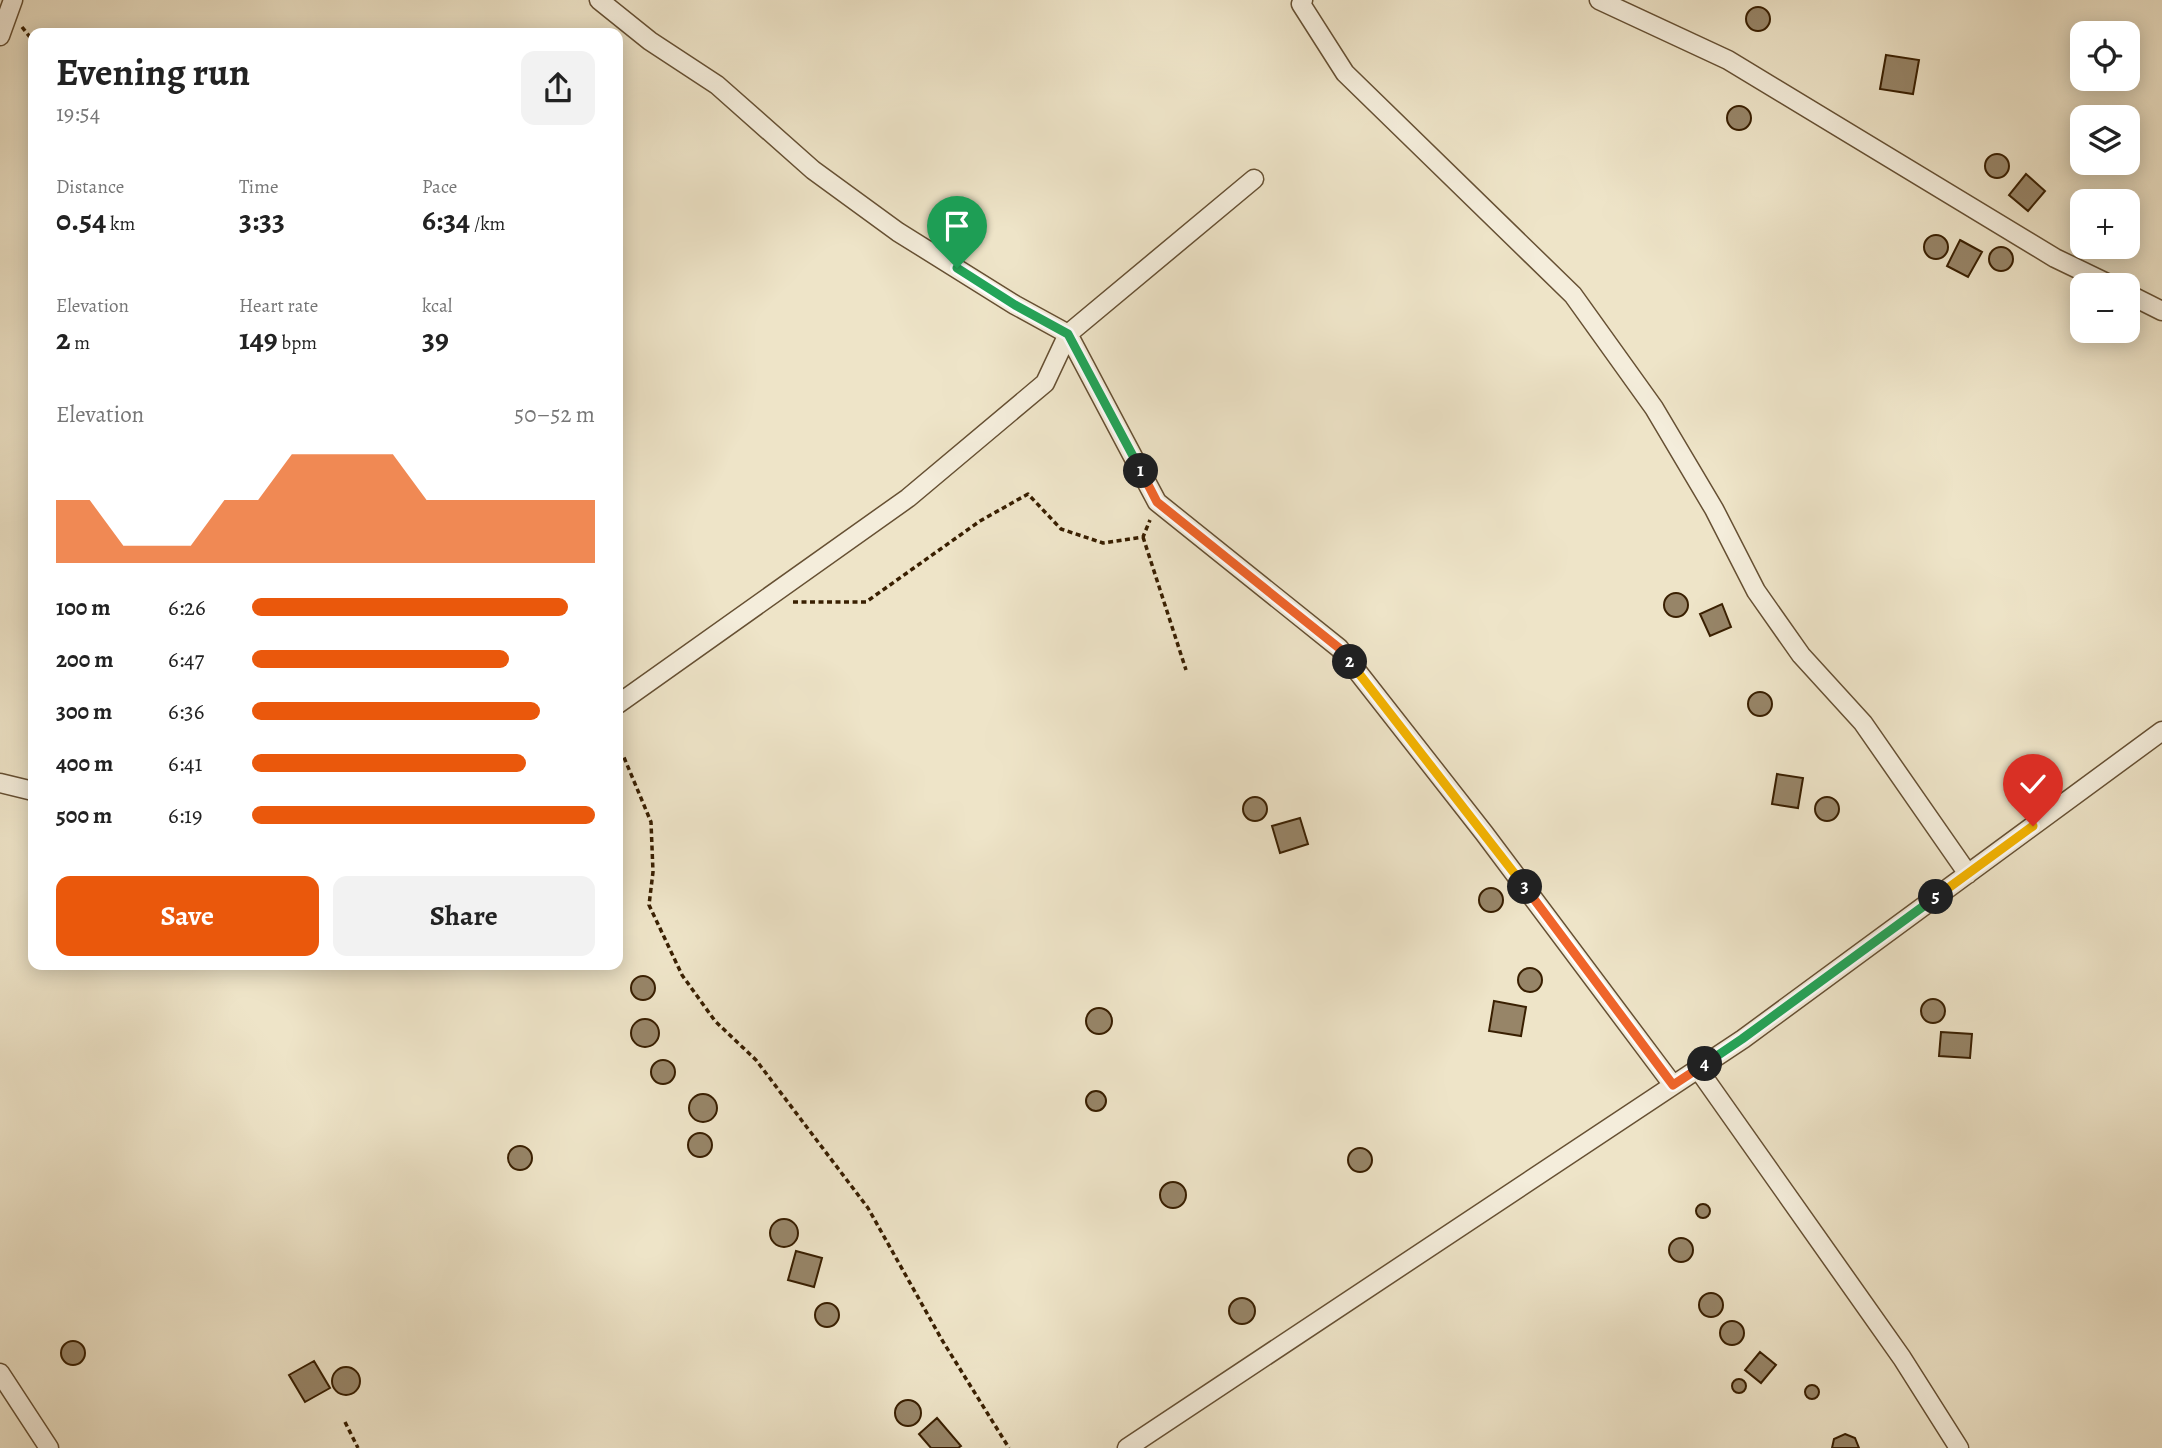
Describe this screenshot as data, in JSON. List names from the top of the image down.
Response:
{
  "page": {
    "map_buttons": ["+", "−"],
    "heading": ["Evening run", "19:54"],
    "stats": [
      ["Distance", "0.54 km"],
      ["Time", "3:33"],
      ["Pace", "6:34 /km"],
      ["Elevation", "2 m"],
      ["Heart rate", "149 bpm"],
      ["kcal", "39"]
    ],
    "chart": ["Elevation", "50–52 m"],
    "pins": [
      "1",
      "2",
      "3",
      "5",
      "4"
    ],
    "list": [
      {
        "name": "100 m",
        "note": "6:26"
      },
      {
        "name": "200 m",
        "note": "6:47"
      },
      {
        "name": "300 m",
        "note": "6:36"
      },
      {
        "name": "400 m",
        "note": "6:41"
      },
      {
        "name": "500 m",
        "note": "6:19"
      }
    ],
    "buttons": ["Save", "Share"]
  }
}
